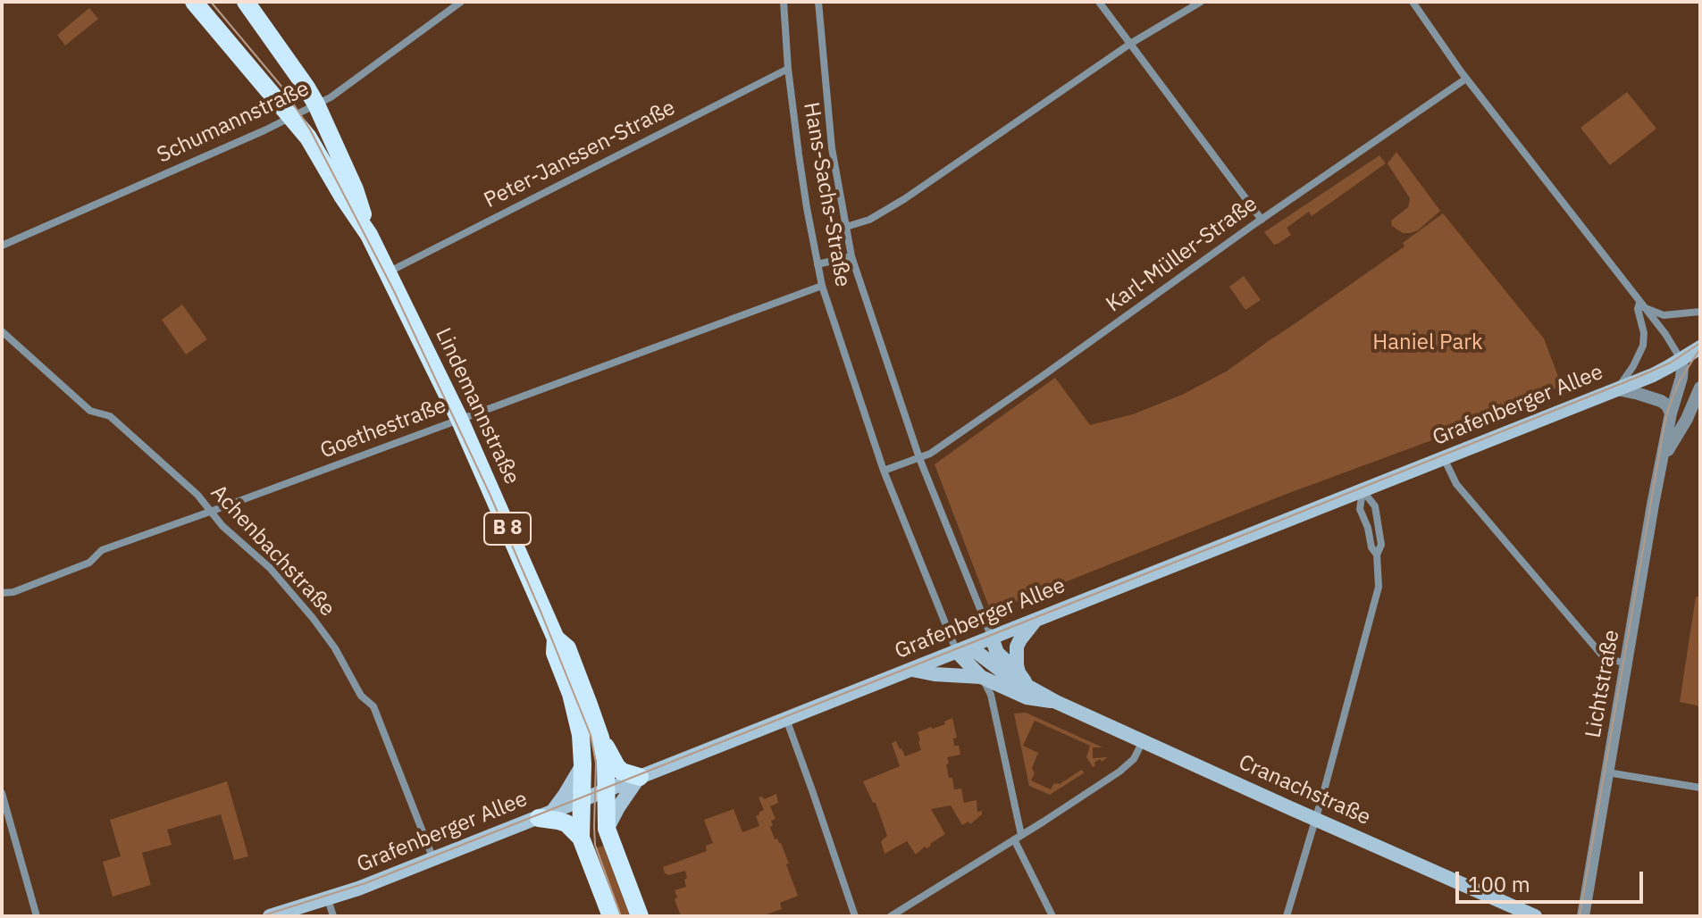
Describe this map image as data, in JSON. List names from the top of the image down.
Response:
{
  "streets": {
    "main road": [
      "Grafenberger Allee",
      "Lindemannstraße",
      "B 8",
      "Cranachstraße"
    ],
    "street": [
      "Schumannstraße",
      "Peter-Janssen-Straße",
      "Hans-Sachs-Straße",
      "Karl-Müller-Straße",
      "Goethestraße",
      "Achenbachstraße",
      "Lichtstraße"
    ]
  },
  "crossings": [
    ["Schumannstraße", "Lindemannstraße"],
    ["Peter-Janssen-Straße", "Hans-Sachs-Straße"],
    ["Peter-Janssen-Straße", "Lindemannstraße"],
    ["Hans-Sachs-Straße", "Karl-Müller-Straße"],
    ["Hans-Sachs-Straße", "Grafenberger Allee"],
    ["Hans-Sachs-Straße", "Goethestraße"],
    ["Hans-Sachs-Straße", "Cranachstraße"],
    ["Grafenberger Allee", "Lindemannstraße"],
    ["Grafenberger Allee", "B 8"],
    ["Grafenberger Allee", "Achenbachstraße"],
    ["Grafenberger Allee", "Lichtstraße"],
    ["Grafenberger Allee", "Cranachstraße"],
    ["Lindemannstraße", "Goethestraße"],
    ["Lindemannstraße", "B 8"],
    ["Goethestraße", "Achenbachstraße"]
  ],
  "parks": ["Haniel Park"],
  "scale_bar": "100 m"
}
